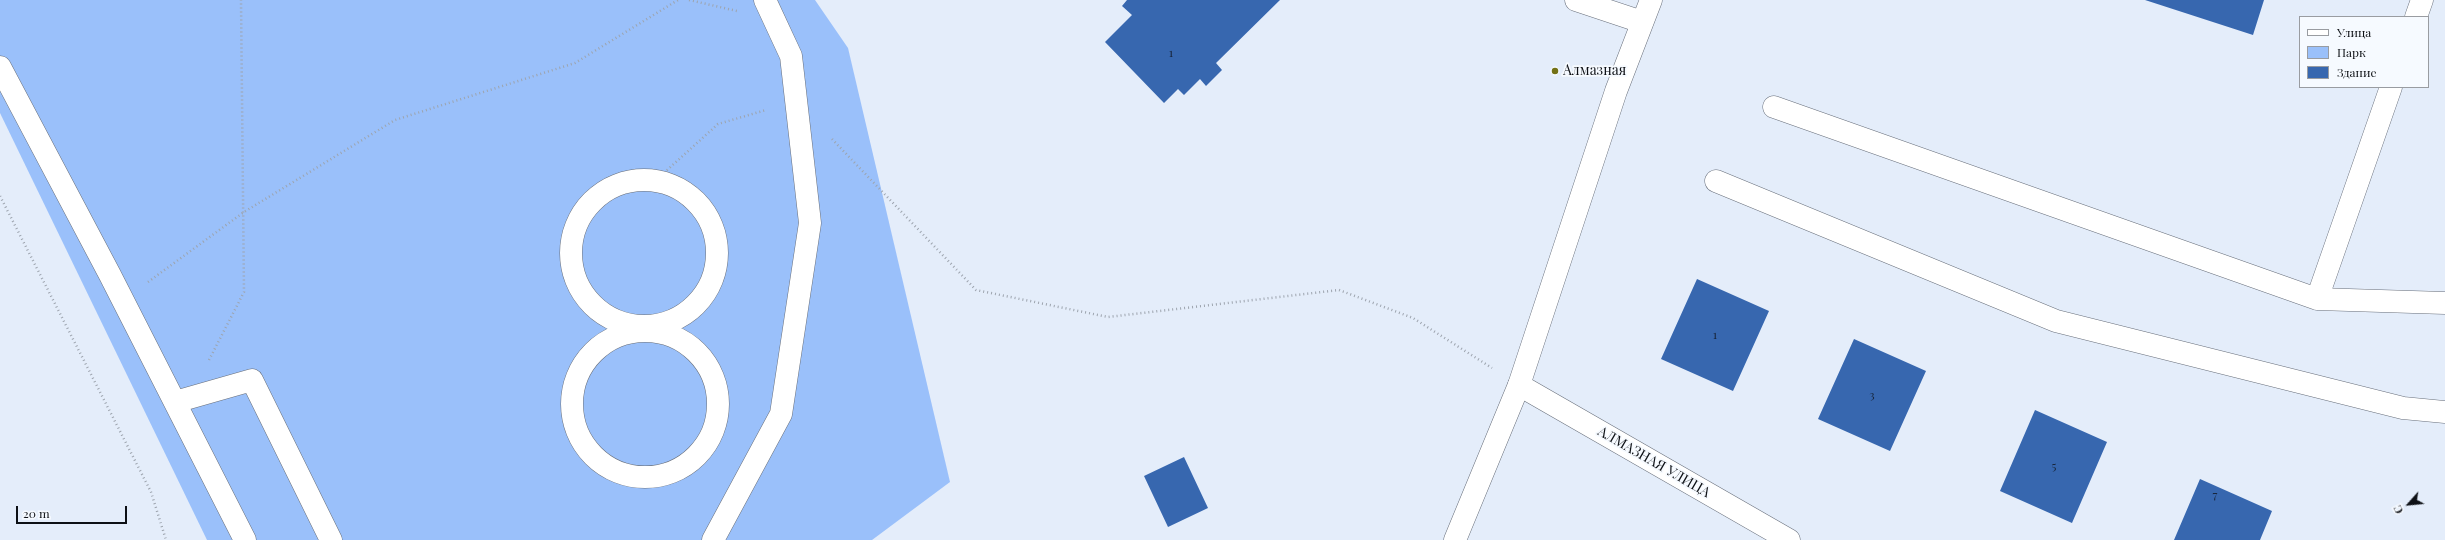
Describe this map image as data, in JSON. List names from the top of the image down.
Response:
{
  "streets": {
    "street": ["АЛМАЗНАЯ УЛИЦА"]
  },
  "places": ["Алмазная"],
  "house_numbers": [
    "1",
    "1",
    "3",
    "5",
    "7"
  ],
  "legend": ["Улица", "Парк", "Здание"],
  "scale_bar": "20 m",
  "north": "bottom left"
}
